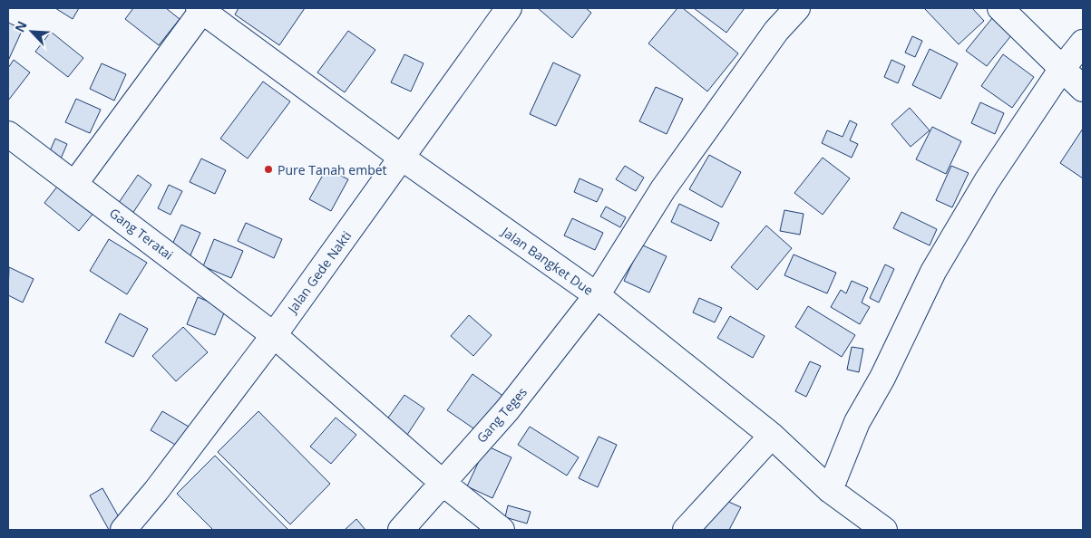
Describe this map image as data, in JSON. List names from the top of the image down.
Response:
{
  "streets": {
    "street": [
      "Gang Teratai",
      "Jalan Bangket Due",
      "Jalan Gede Nakti",
      "Gang Teges"
    ]
  },
  "crossings": [
    ["Gang Teratai", "Jalan Gede Nakti"],
    ["Gang Teratai", "Gang Teges"],
    ["Jalan Bangket Due", "Jalan Gede Nakti"],
    ["Jalan Bangket Due", "Gang Teges"]
  ],
  "places": ["Pure Tanah embet"],
  "north": "top left"
}
